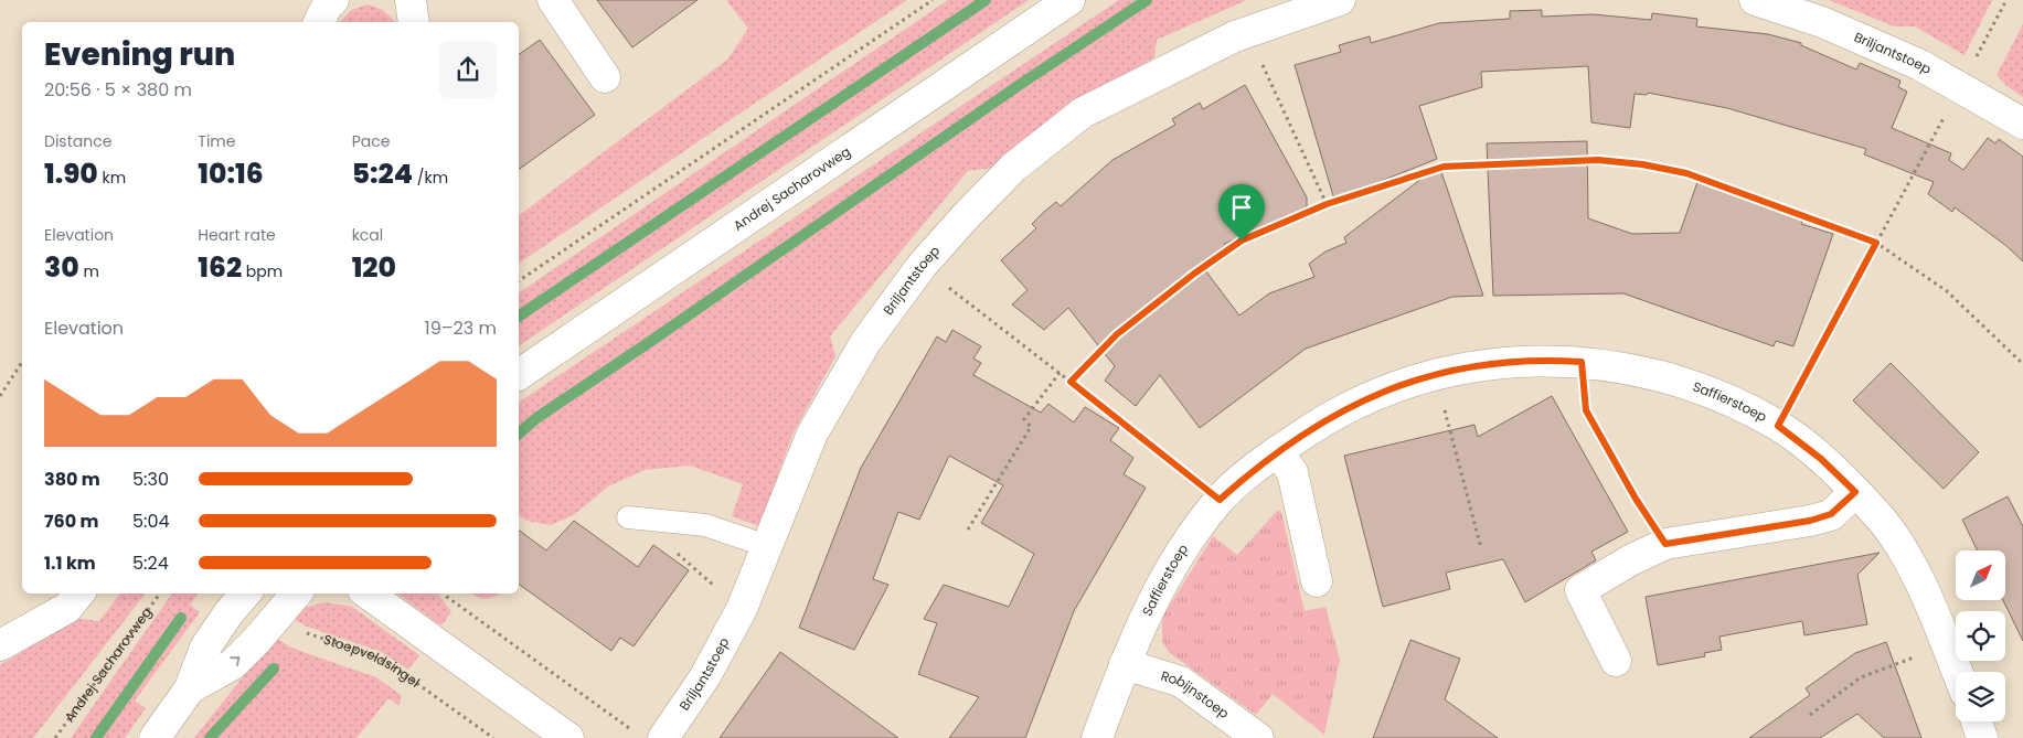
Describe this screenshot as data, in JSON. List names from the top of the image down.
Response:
{
  "streets": {
    "street": [
      "Briljantstoep",
      "Andrej Sacharovweg",
      "Saffierstoep",
      "Robijnstoep"
    ],
    "path": ["Stoepveldsingel"]
  },
  "crossings": [
    ["Saffierstoep", "Robijnstoep"]
  ],
  "north": "top right",
  "page": {
    "heading": ["Evening run", "20:56 · 5 × 380 m"],
    "stats": [
      ["Distance", "1.90 km"],
      ["Time", "10:16"],
      ["Pace", "5:24 /km"],
      ["Elevation", "30 m"],
      ["Heart rate", "162 bpm"],
      ["kcal", "120"]
    ],
    "chart": ["Elevation", "19–23 m"],
    "list": [
      {
        "name": "380 m",
        "note": "5:30"
      },
      {
        "name": "760 m",
        "note": "5:04"
      },
      {
        "name": "1.1 km",
        "note": "5:24"
      }
    ]
  }
}
